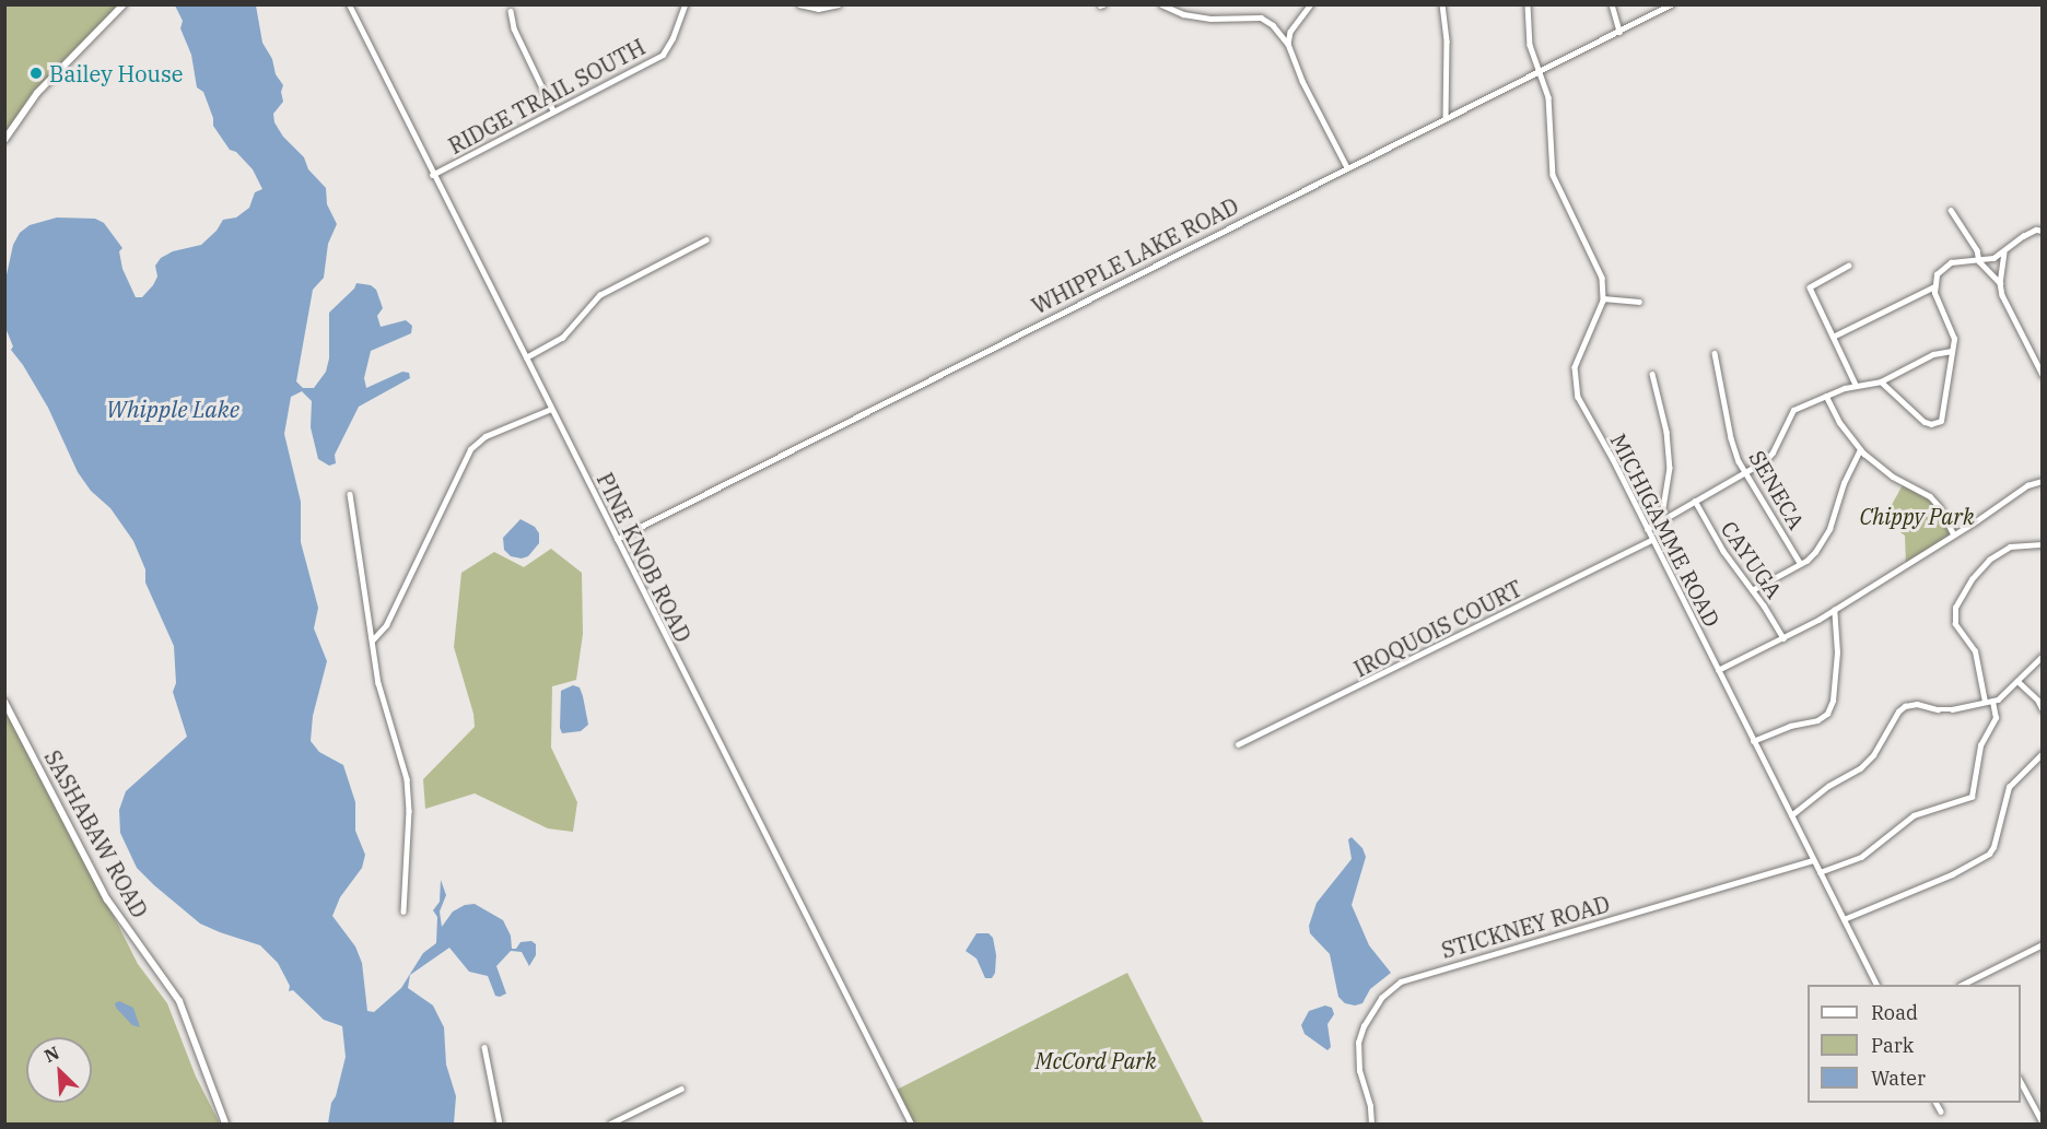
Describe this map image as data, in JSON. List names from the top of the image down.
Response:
{
  "streets": {
    "main road": ["SASHABAW ROAD"],
    "street": [
      "RIDGE TRAIL SOUTH",
      "WHIPPLE LAKE ROAD",
      "SENECA",
      "MICHIGAMME ROAD",
      "PINE KNOB ROAD",
      "CAYUGA",
      "IROQUOIS COURT",
      "STICKNEY ROAD"
    ]
  },
  "crossings": [
    ["RIDGE TRAIL SOUTH", "PINE KNOB ROAD"],
    ["WHIPPLE LAKE ROAD", "PINE KNOB ROAD"],
    ["MICHIGAMME ROAD", "IROQUOIS COURT"],
    ["MICHIGAMME ROAD", "STICKNEY ROAD"]
  ],
  "water": ["Whipple Lake"],
  "parks": ["Chippy Park", "McCord Park"],
  "places": ["Bailey House"],
  "legend": ["Road", "Park", "Water"],
  "north": "top left"
}
